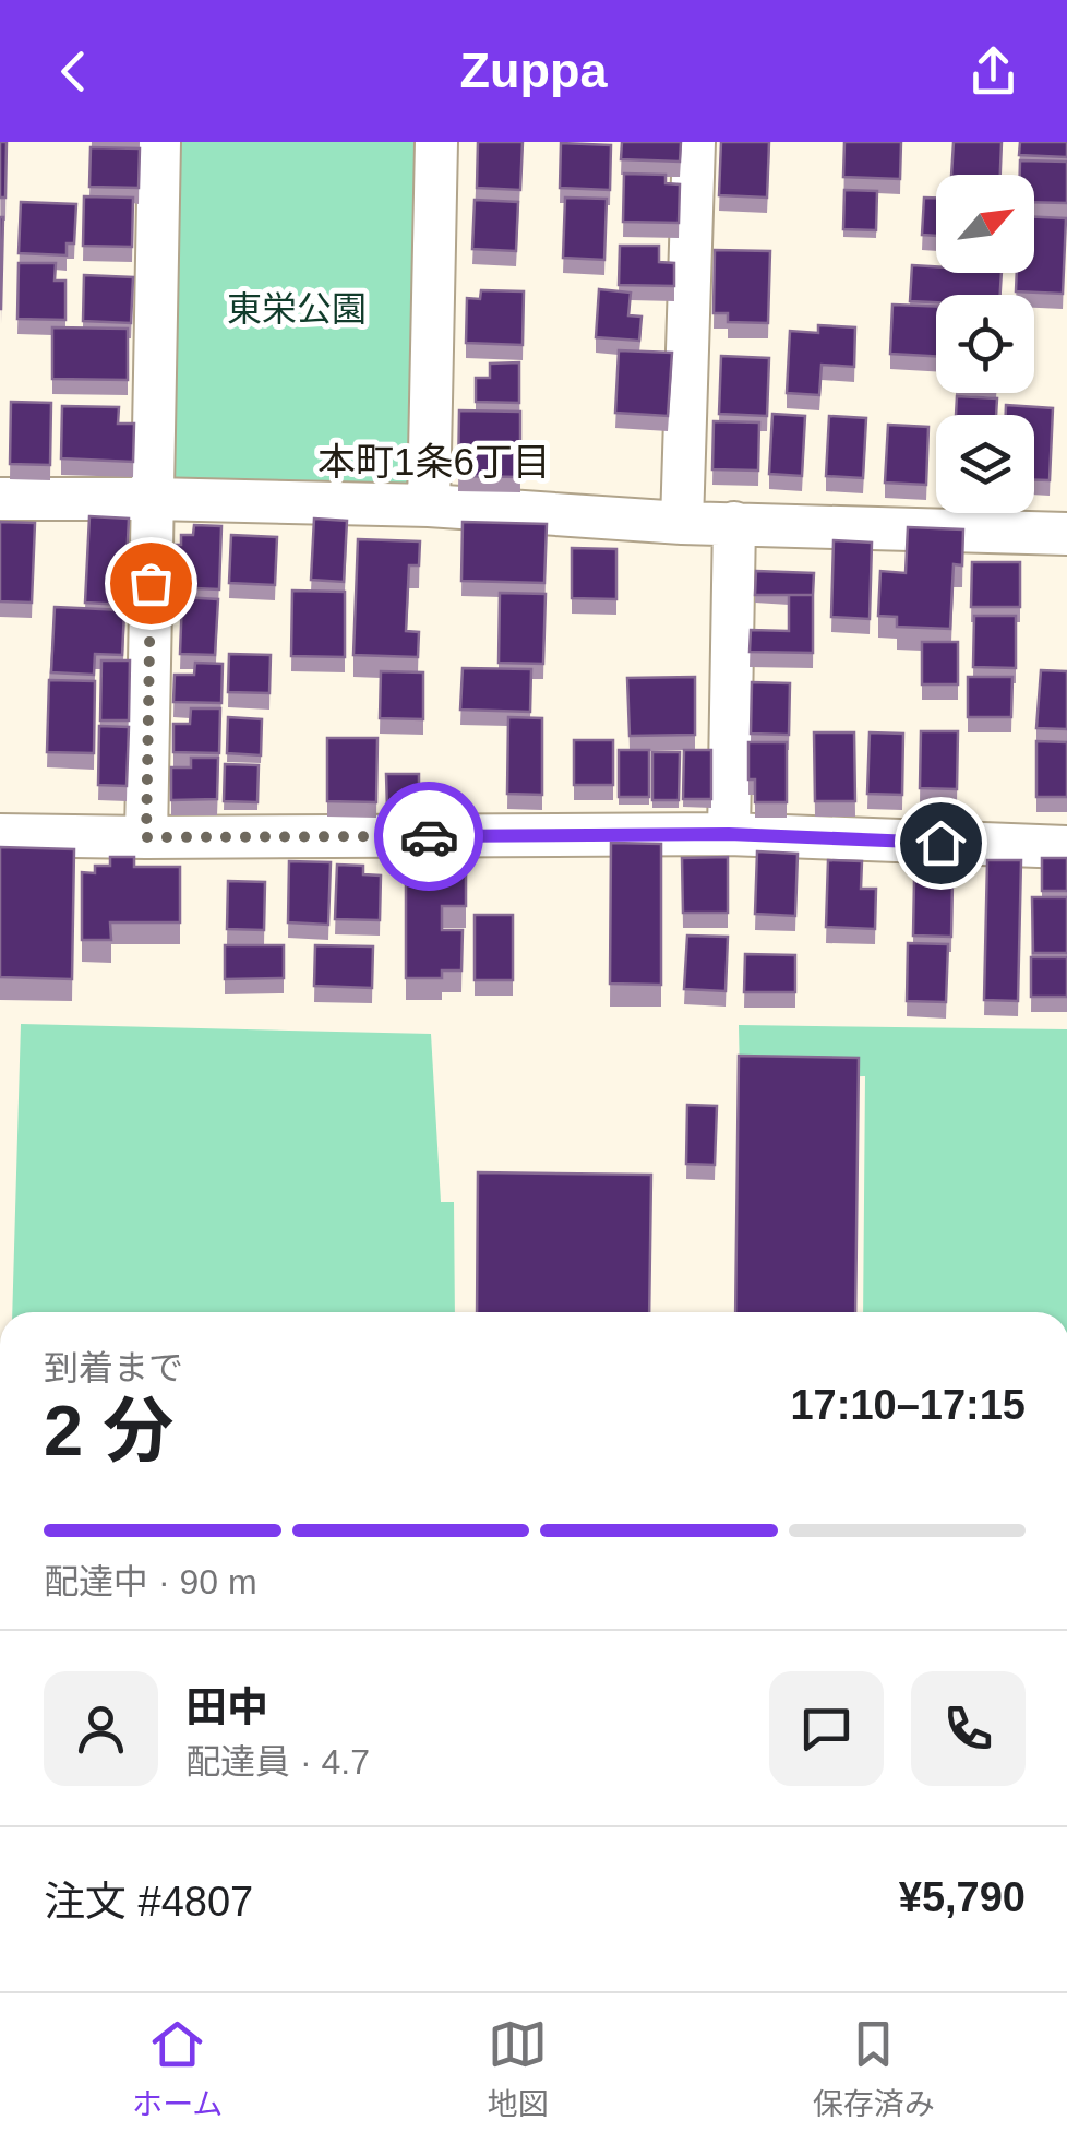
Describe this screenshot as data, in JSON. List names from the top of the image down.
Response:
{
  "districts": ["本町1条6丁目"],
  "parks": ["東栄公園"],
  "north": "top right",
  "page": {
    "header": "Zuppa",
    "heading": ["2 分", "到着まで", "17:10–17:15"],
    "panel": [
      "田中",
      "配達員 · 4.7",
      "注文 #4807",
      "¥5,790"
    ],
    "bar": "配達中 · 90 m",
    "tabs": ["ホーム", "地図", "保存済み"]
  }
}
